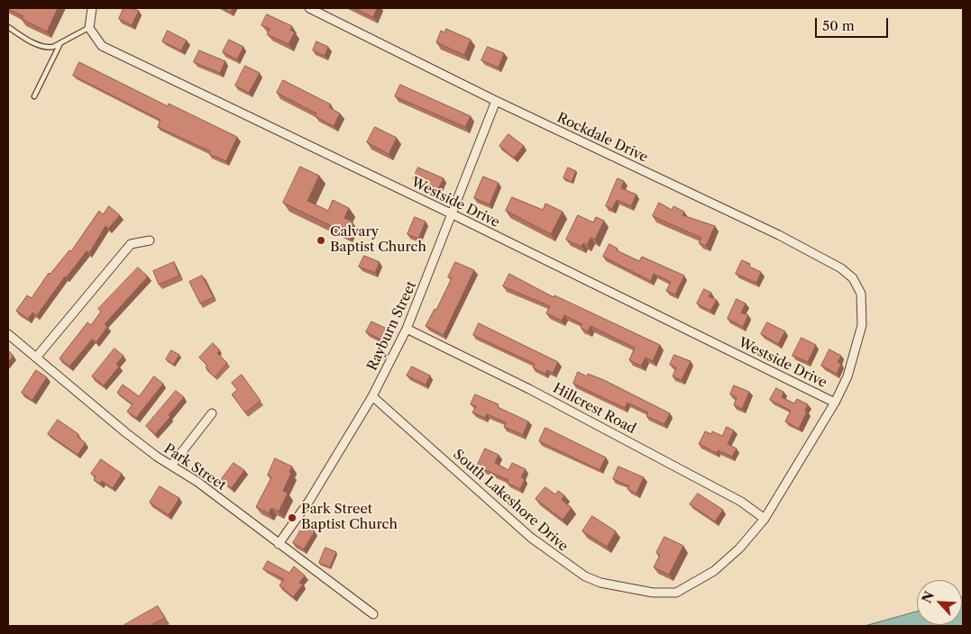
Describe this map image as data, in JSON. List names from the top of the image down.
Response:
{
  "streets": {
    "street": [
      "Rockdale Drive",
      "Westside Drive",
      "Rayburn Street",
      "Hillcrest Road",
      "Park Street",
      "South Lakeshore Drive"
    ]
  },
  "crossings": [
    ["Rockdale Drive", "Rayburn Street"],
    ["Rockdale Drive", "South Lakeshore Drive"],
    ["Westside Drive", "Rayburn Street"],
    ["Westside Drive", "South Lakeshore Drive"],
    ["Rayburn Street", "Hillcrest Road"],
    ["Rayburn Street", "Park Street"],
    ["Rayburn Street", "South Lakeshore Drive"],
    ["Hillcrest Road", "South Lakeshore Drive"]
  ],
  "places": ["Calvary Baptist Church", "Park Street Baptist Church"],
  "scale_bar": "50 m",
  "north": "top left"
}
